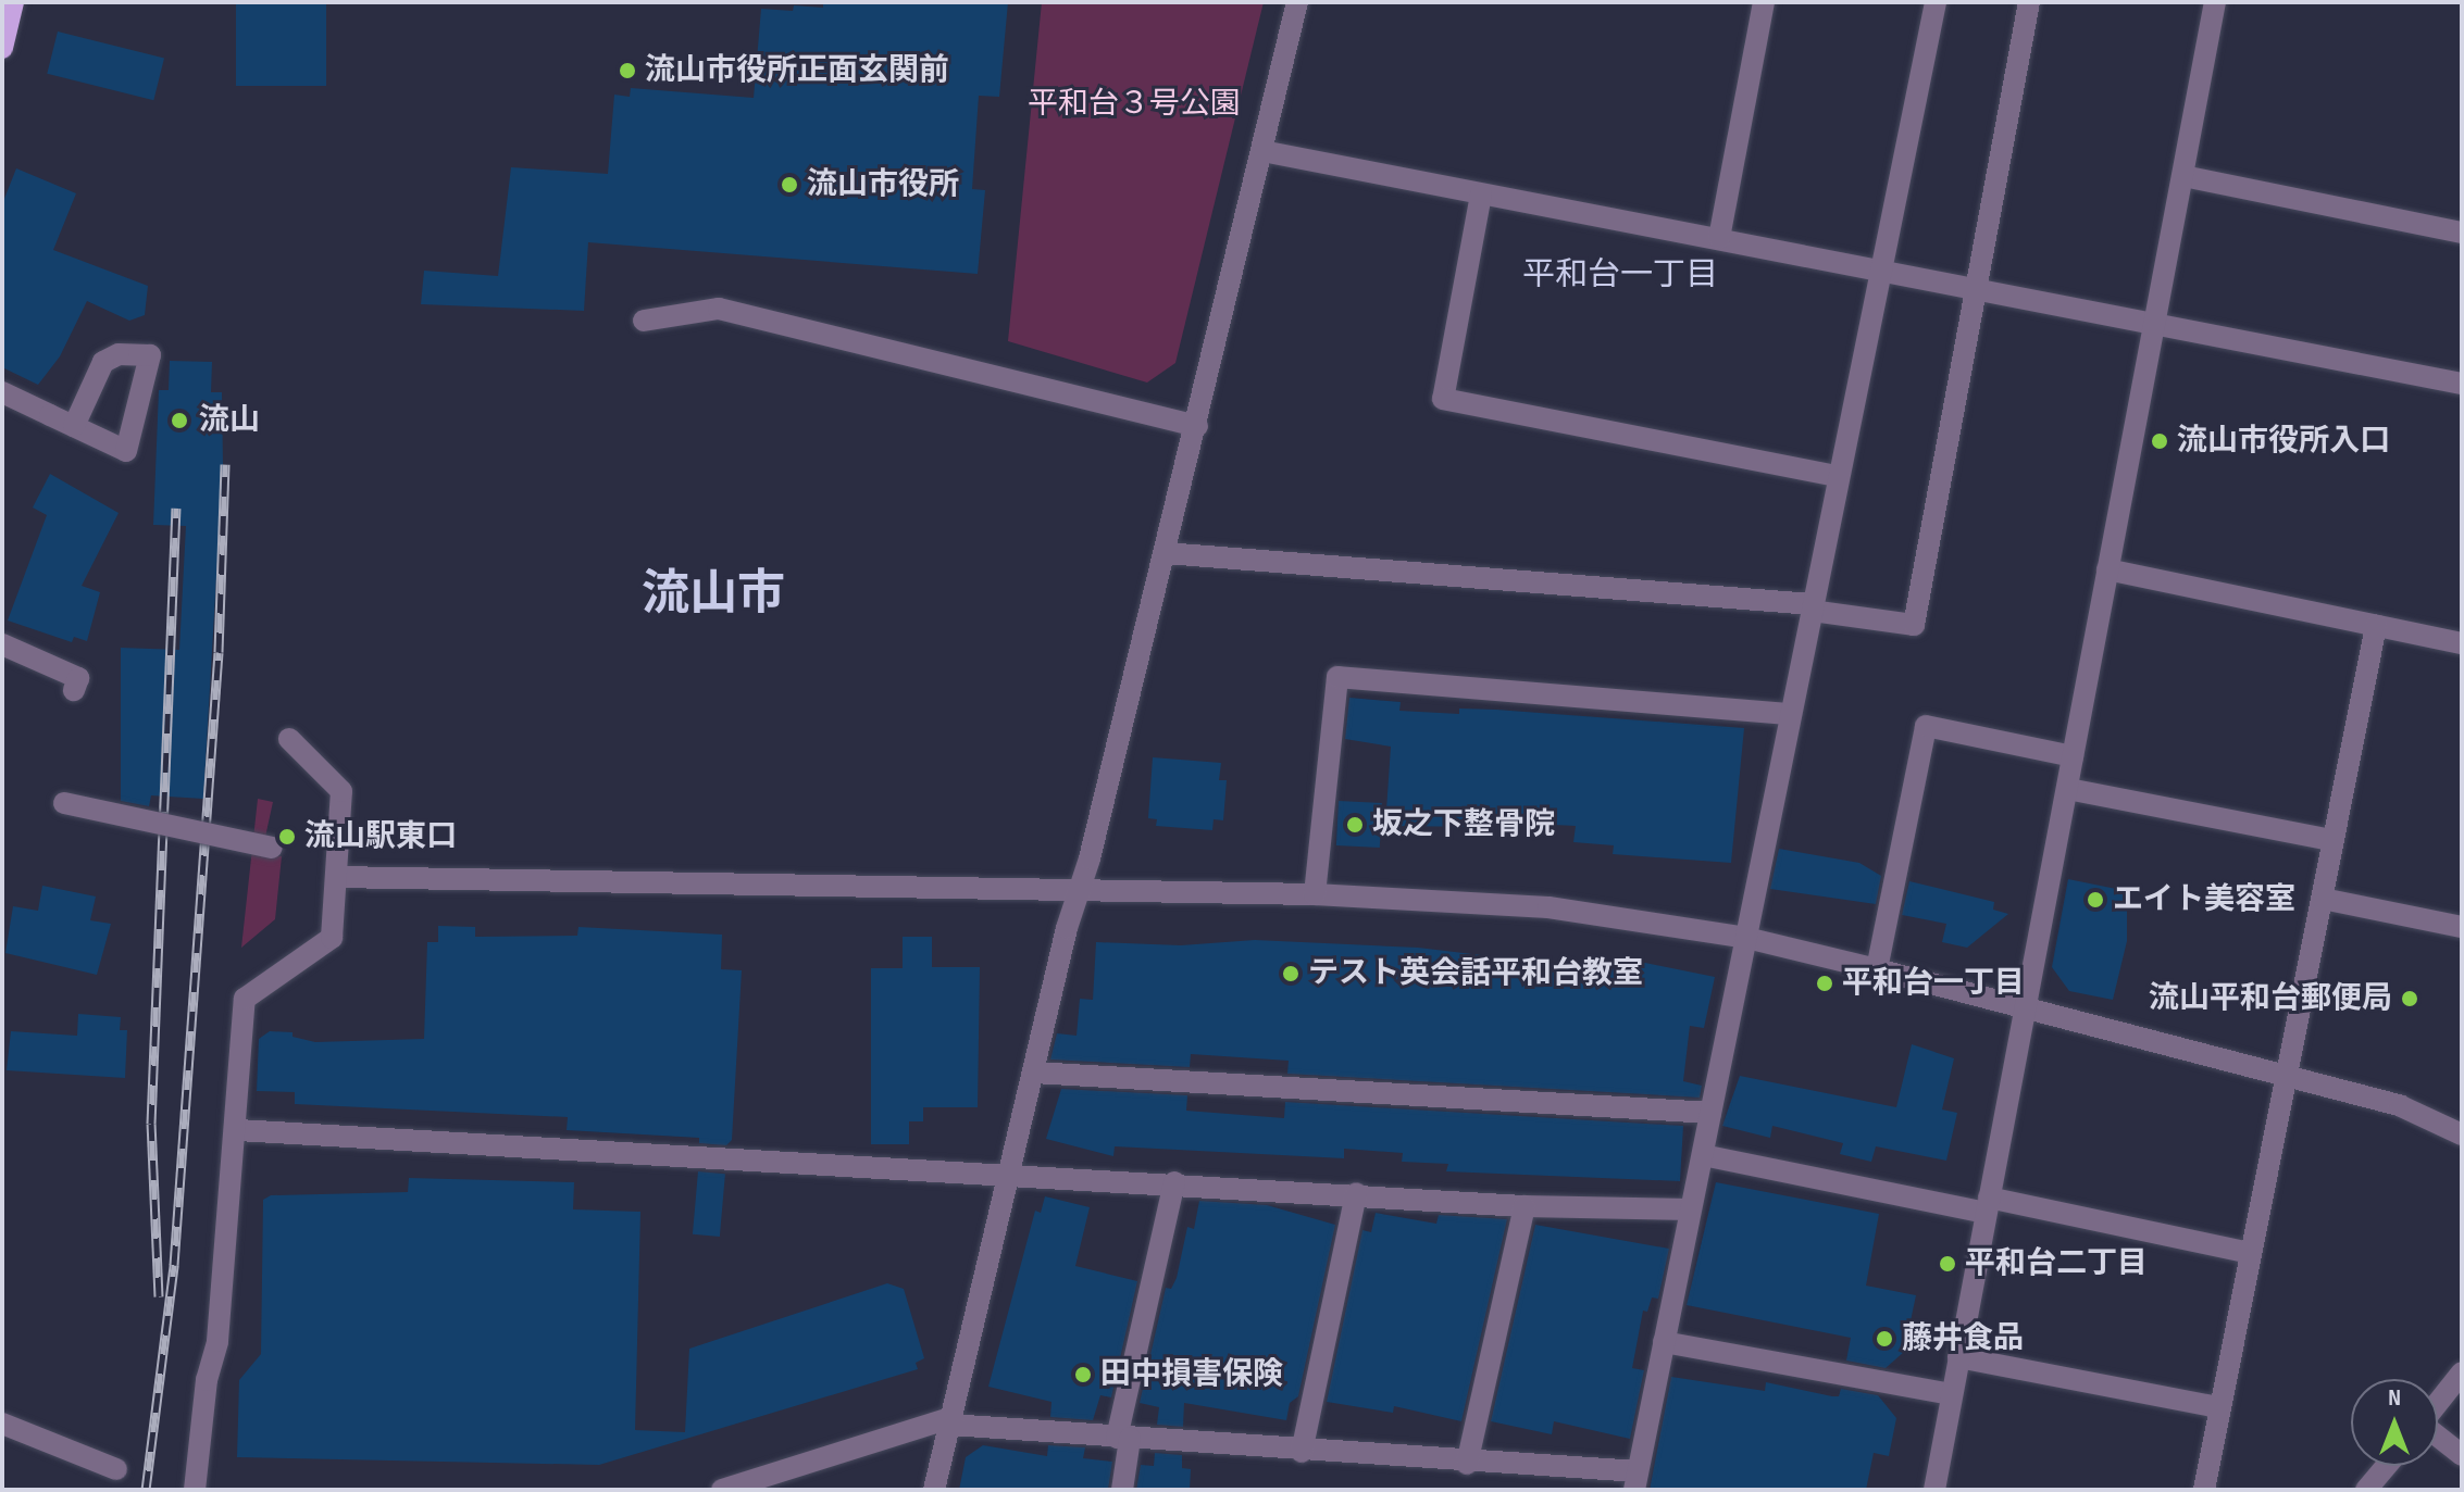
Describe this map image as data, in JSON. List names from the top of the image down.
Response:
{
  "districts": ["平和台一丁目", "流山市"],
  "parks": ["平和台３号公園"],
  "places": [
    "流山市役所正面玄関前",
    "流山市役所",
    "流山",
    "流山市役所入口",
    "坂之下整骨院",
    "流山駅東口",
    "エイト美容室",
    "テスト英会話平和台教室",
    "平和台一丁目",
    "流山平和台郵便局",
    "平和台二丁目",
    "藤井食品",
    "田中損害保険"
  ],
  "north": "top"
}
